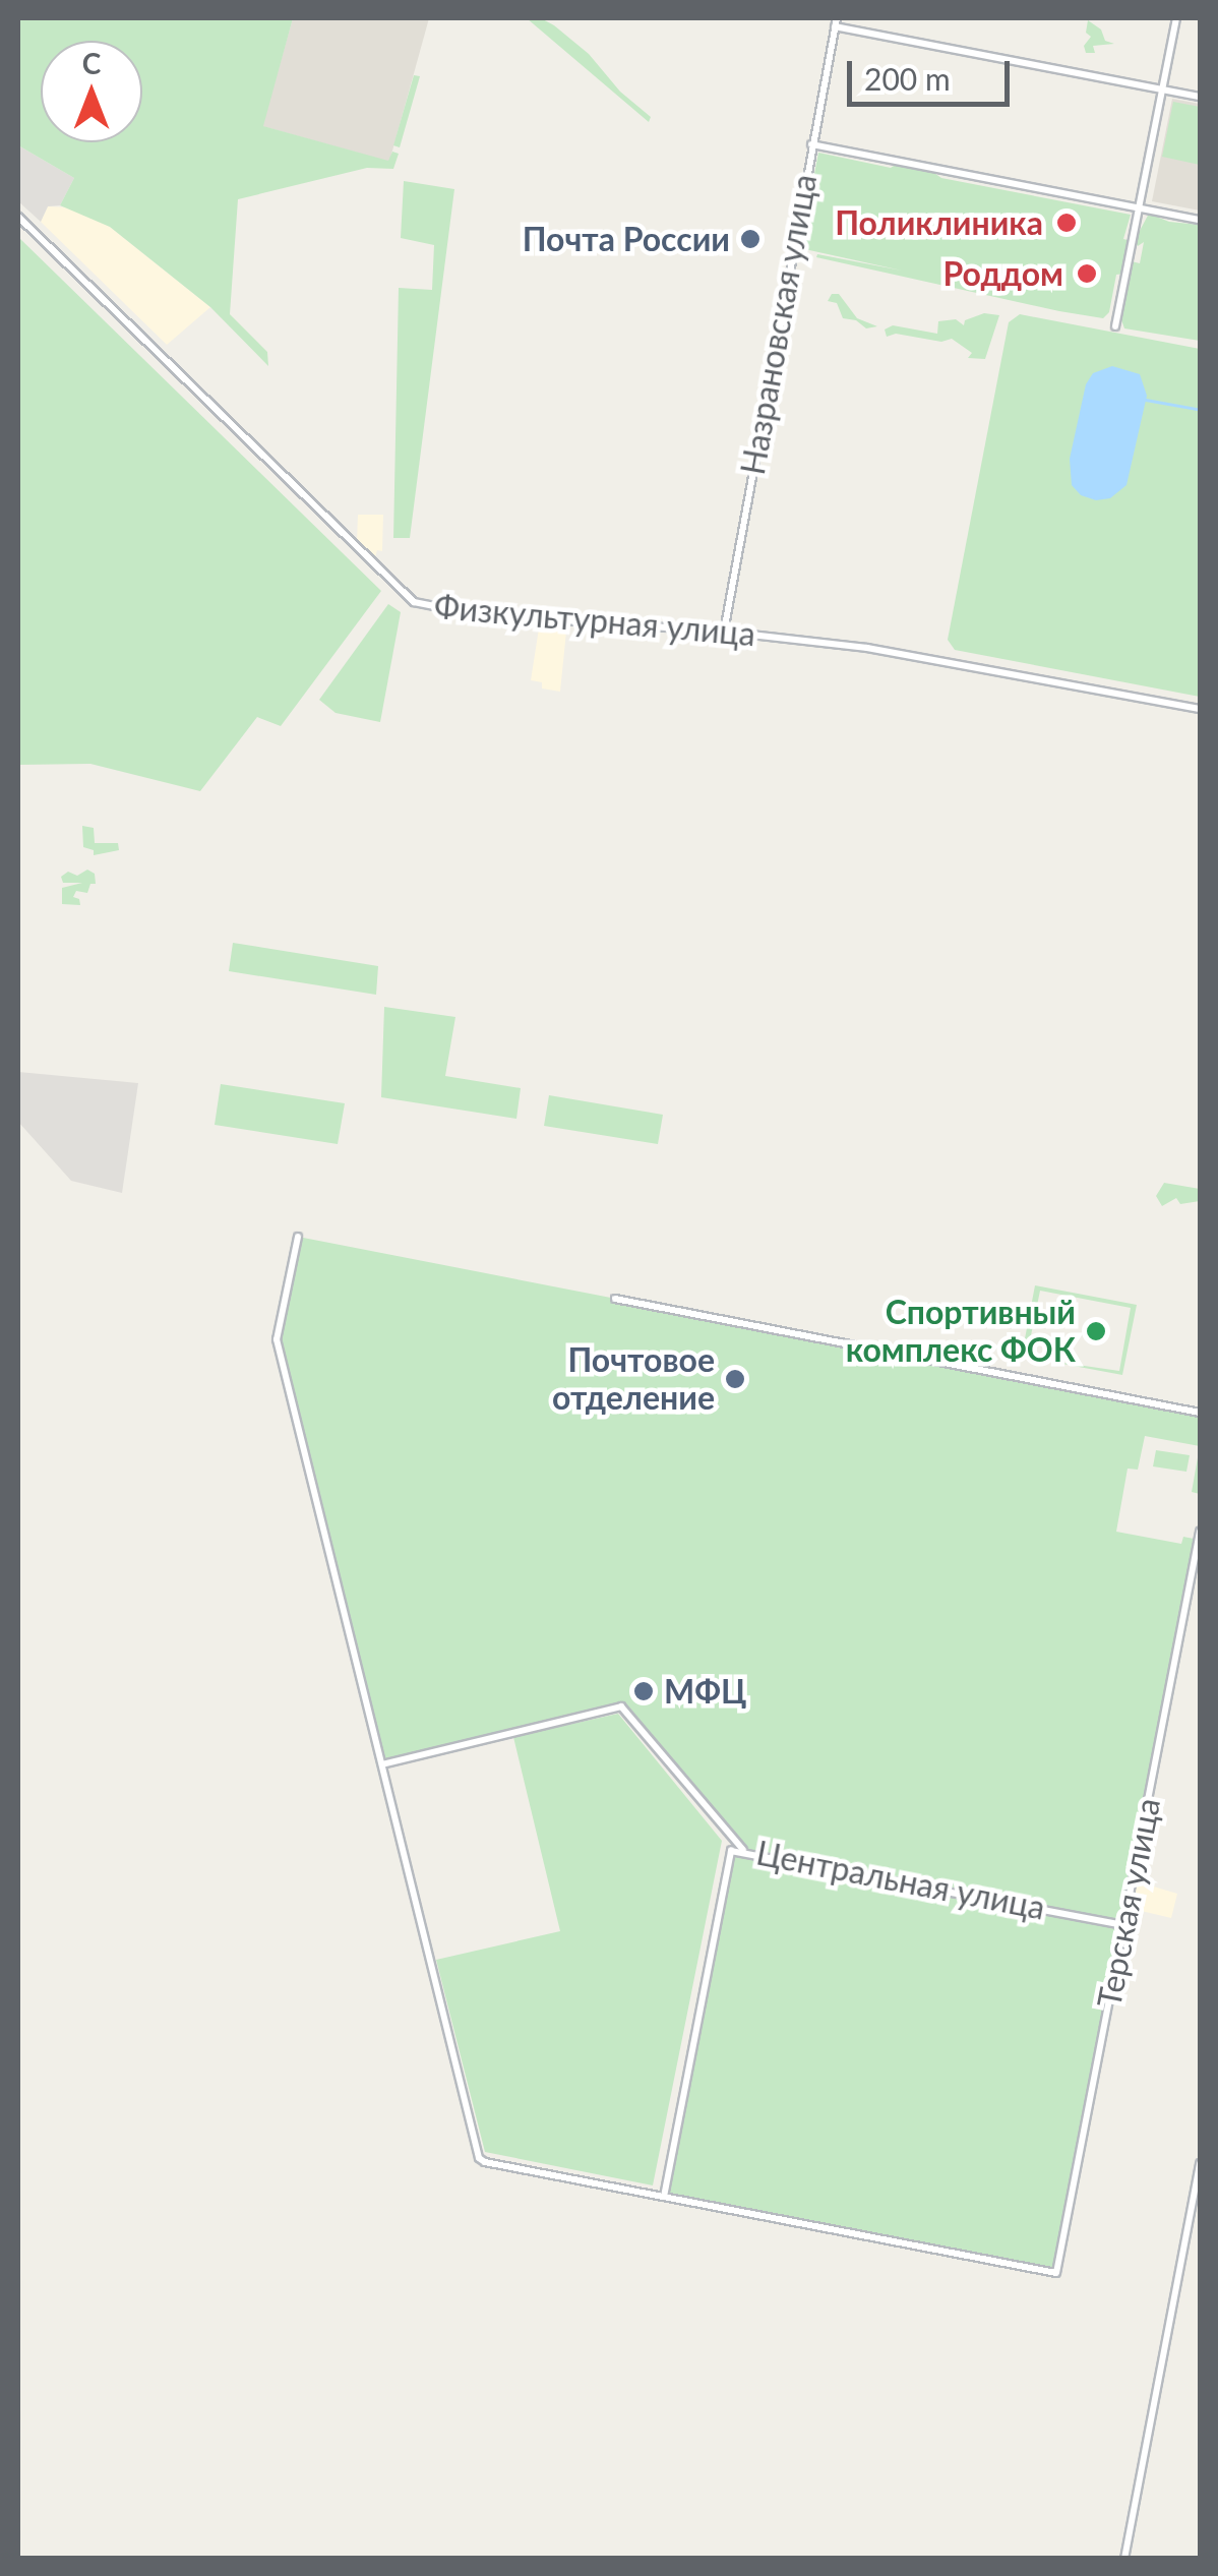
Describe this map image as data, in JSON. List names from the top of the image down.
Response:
{
  "streets": {
    "street": [
      "Назрановская улица",
      "Физкультурная улица",
      "Центральная улица",
      "Терская улица"
    ]
  },
  "crossings": [
    ["Назрановская улица", "Физкультурная улица"],
    ["Центральная улица", "Терская улица"]
  ],
  "places": [
    "Поликлиника",
    "Почта России",
    "Роддом",
    "Спортивный комплекс ФОК",
    "Почтовое отделение",
    "МФЦ"
  ],
  "scale_bar": "200 m",
  "north": "top"
}
